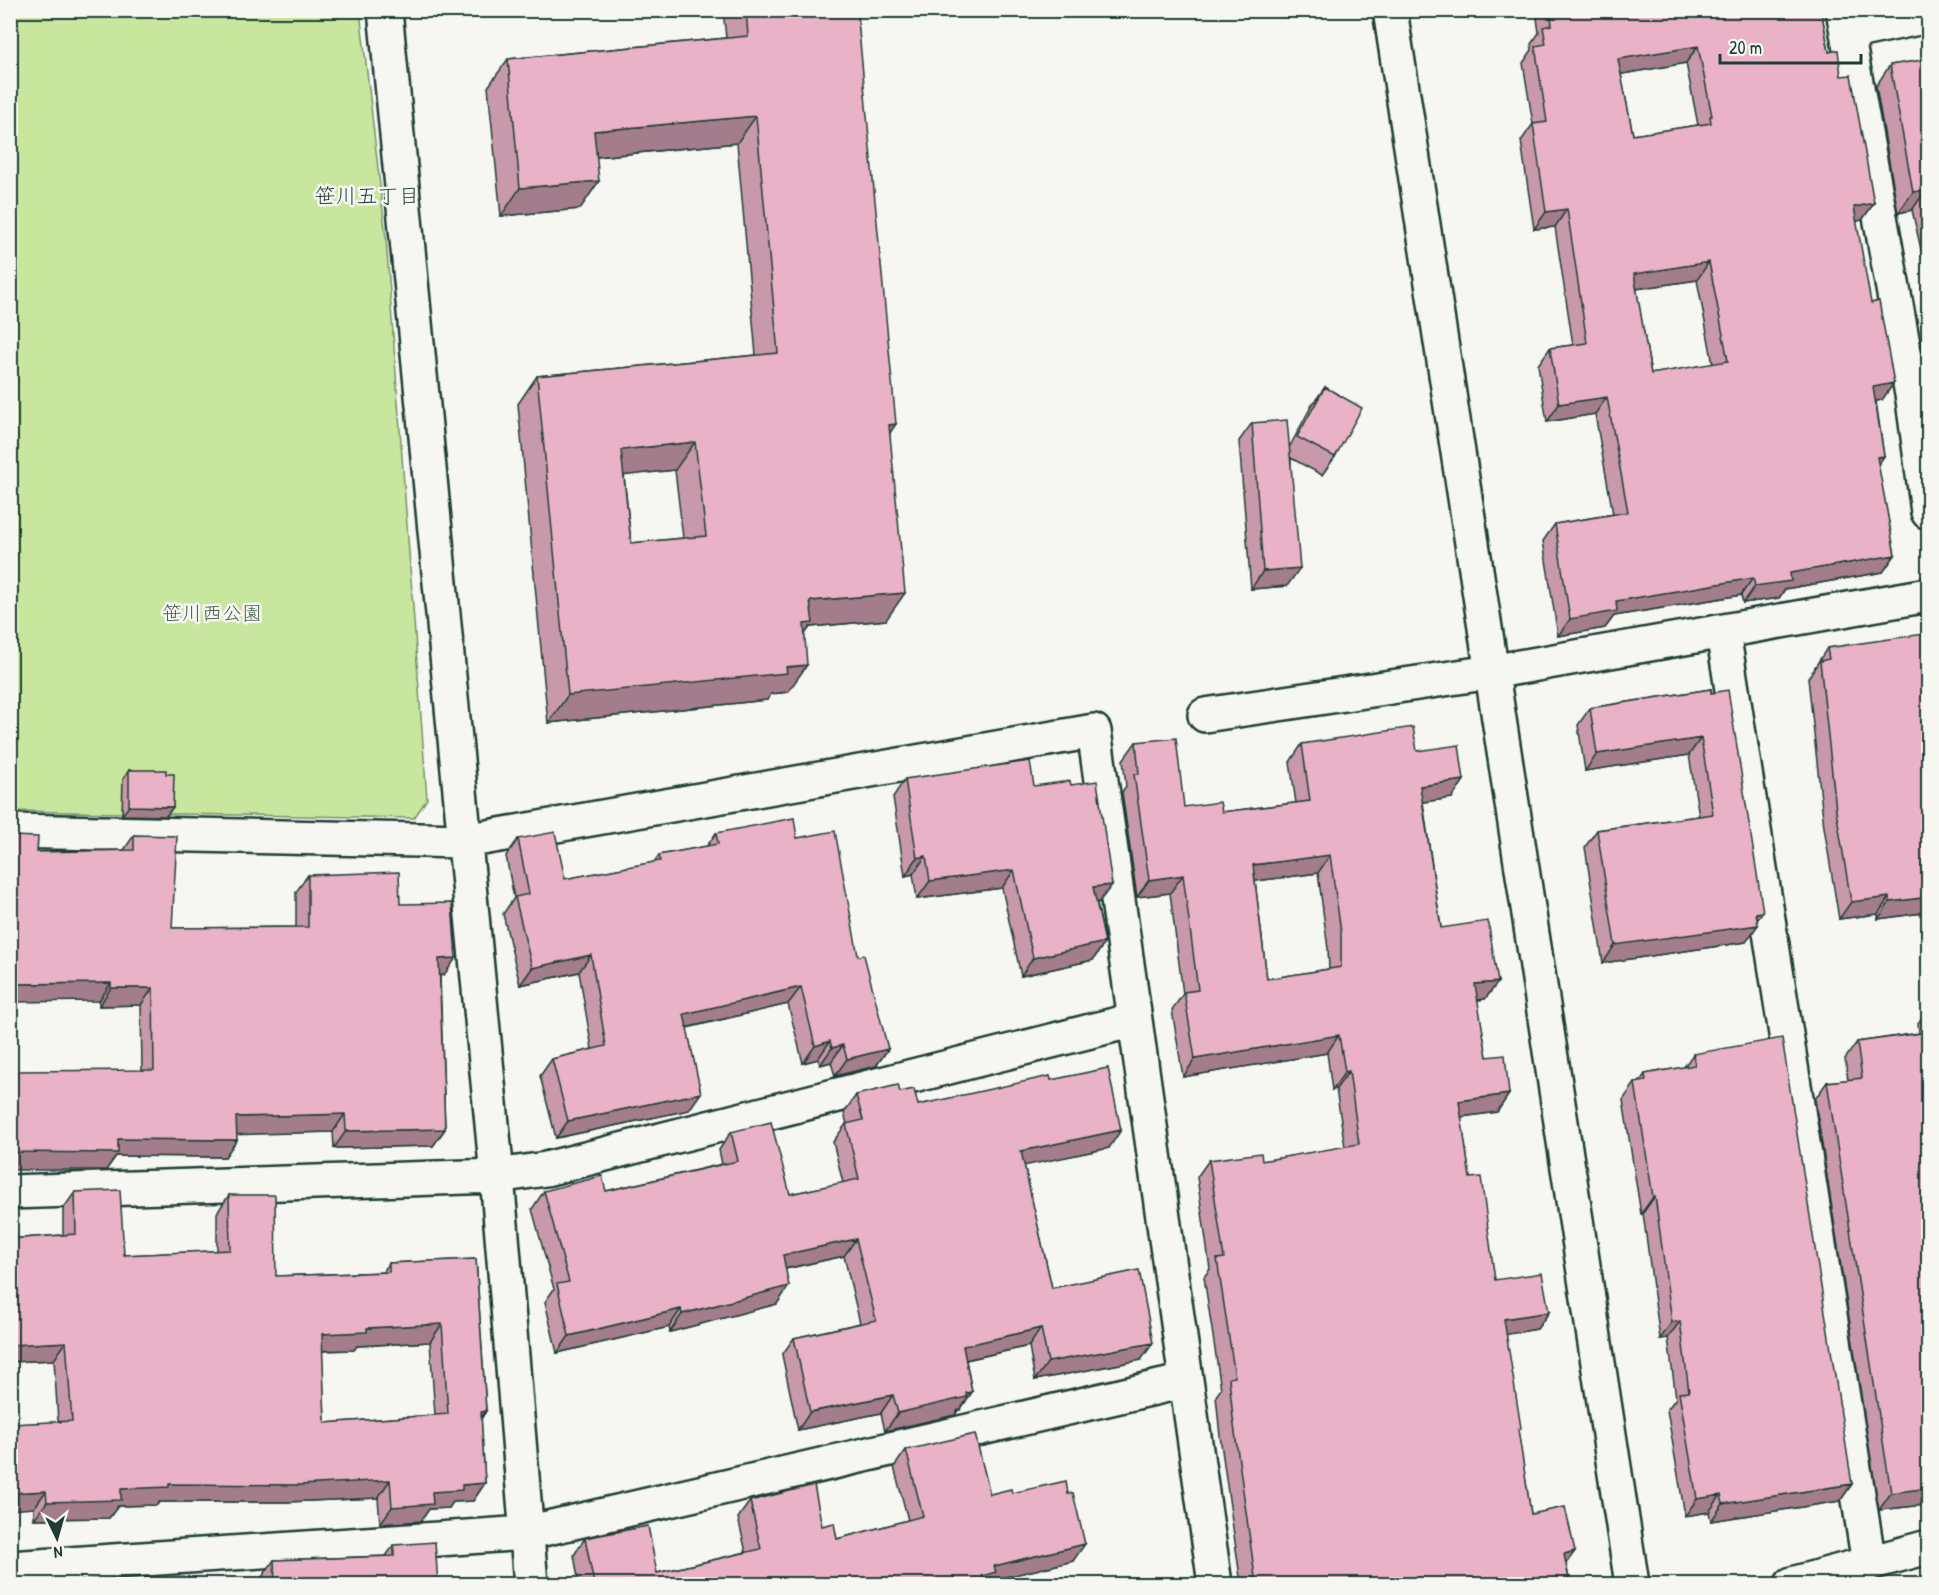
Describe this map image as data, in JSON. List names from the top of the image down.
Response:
{
  "districts": ["笹川五丁目"],
  "parks": ["笹川西公園"],
  "scale_bar": "20 m",
  "north": "bottom"
}
